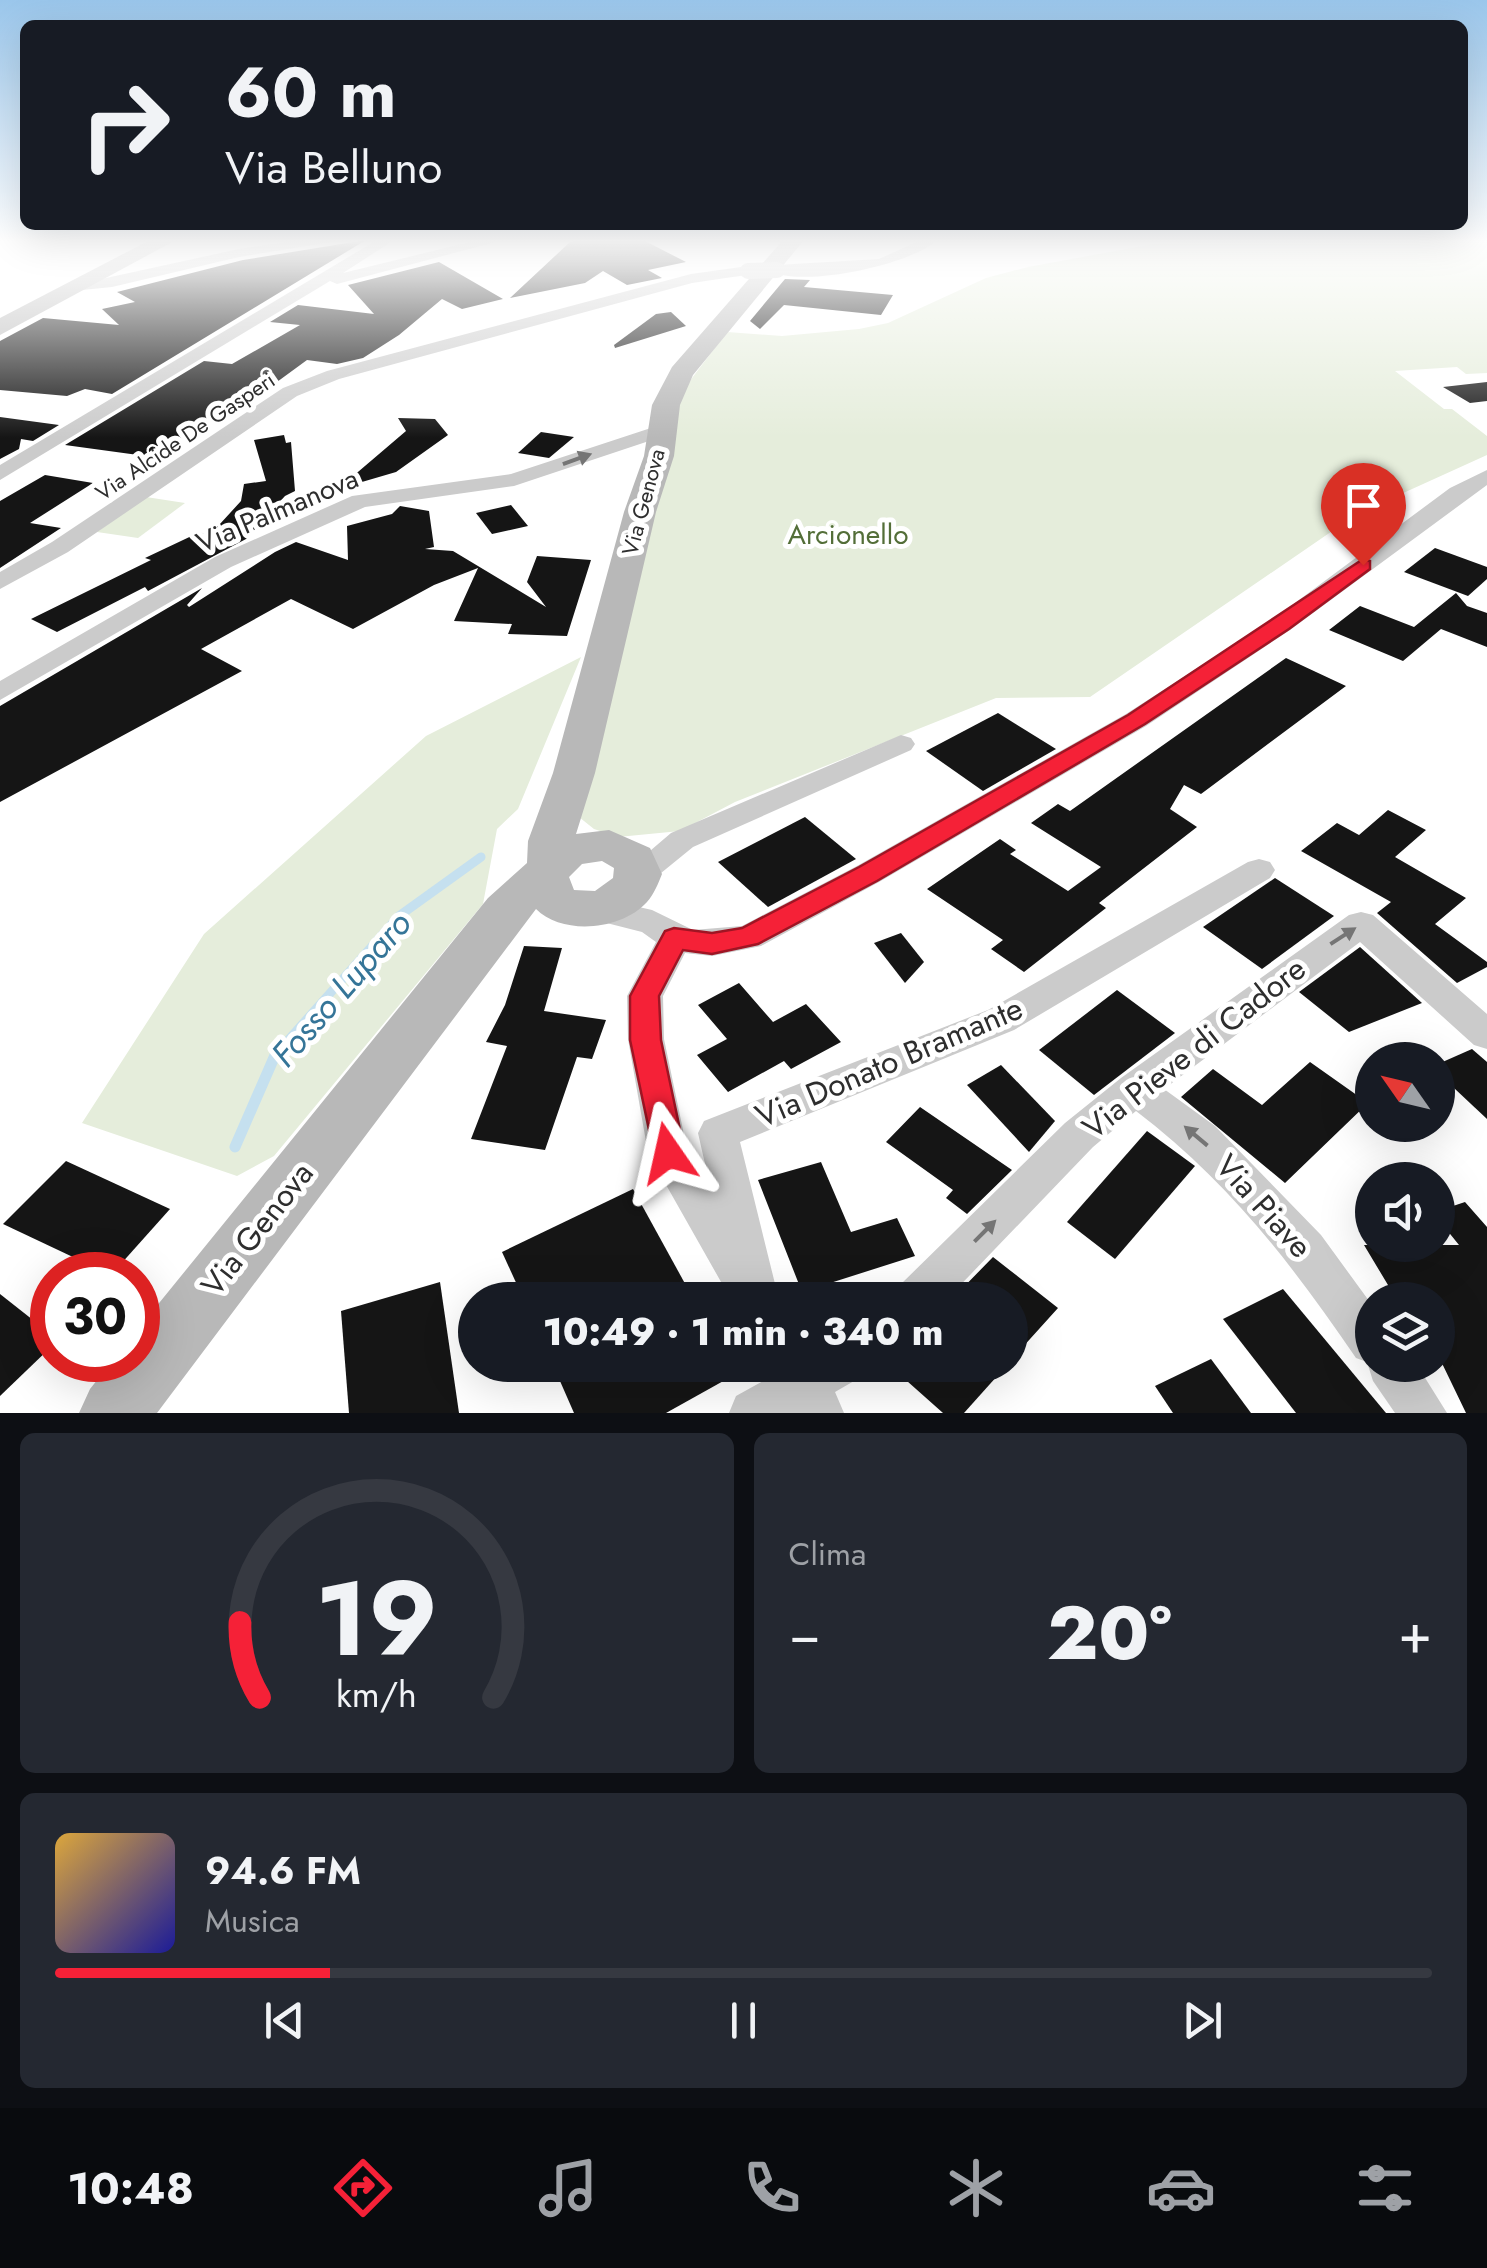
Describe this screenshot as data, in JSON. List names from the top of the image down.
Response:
{
  "streets": {
    "main road": ["Via Genova"],
    "street": [
      "Via Alcide De Gasperi",
      "Via Palmanova",
      "Via Pieve di Cadore",
      "Via Donato Bramante",
      "Via Piave"
    ]
  },
  "crossings": [
    ["Via Genova", "Via Palmanova"],
    ["Via Pieve di Cadore", "Via Piave"]
  ],
  "one_way": ["Via Pieve di Cadore", "Via Piave"],
  "water": ["Fosso Luparo"],
  "parks": ["Arcionello"],
  "north": "top left",
  "page": {
    "turn": ["60 m", "Via Belluno"],
    "limit": "30",
    "trip": "10:49 · 1 min · 340 m",
    "tile": "Clima",
    "heat": ["−", "20°", "+"],
    "song": ["94.6 FM", "Musica"],
    "tabs": "10:48",
    "gauge": ["19", "km/h"]
  }
}
